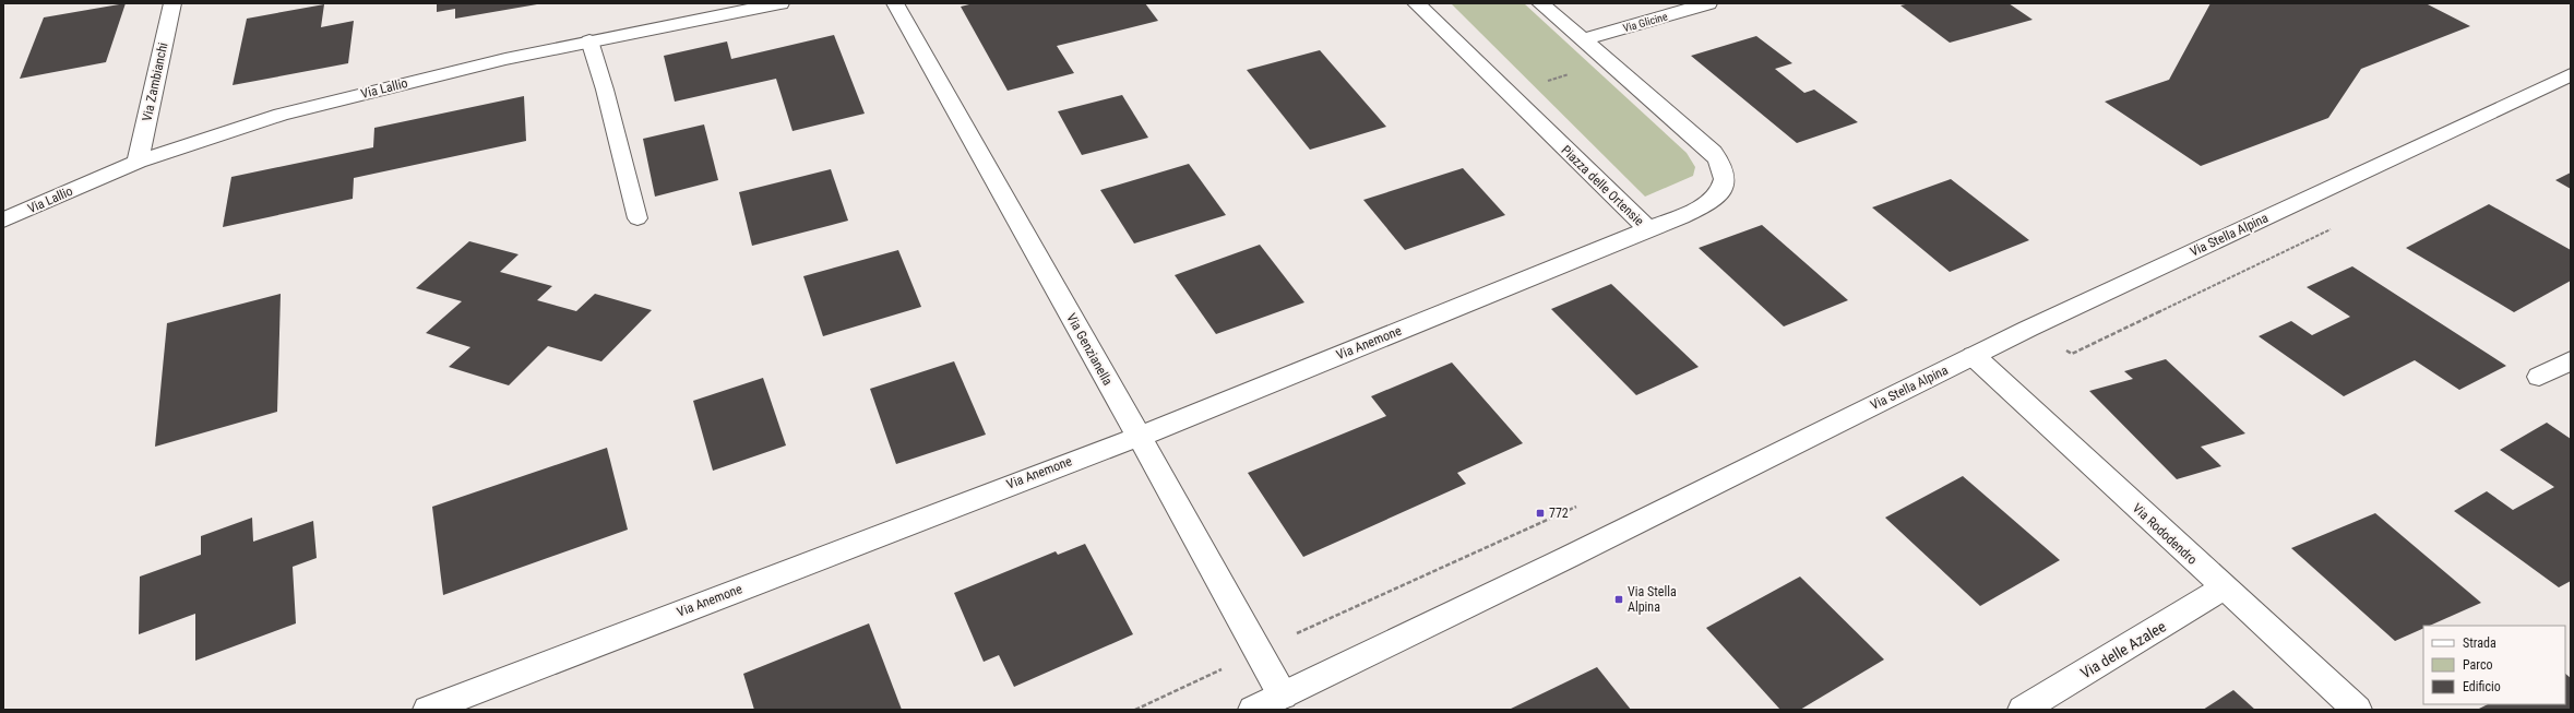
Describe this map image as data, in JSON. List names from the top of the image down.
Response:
{
  "streets": {
    "street": [
      "Via Glicine",
      "Via Zambianchi",
      "Via Lallio",
      "Piazza delle Ortensie",
      "Via Stella Alpina",
      "Via Anemone",
      "Via Genzianella",
      "Via Rododendro",
      "Via delle Azalee"
    ]
  },
  "crossings": [
    ["Via Glicine", "Piazza delle Ortensie"],
    ["Via Zambianchi", "Via Lallio"],
    ["Piazza delle Ortensie", "Via Anemone"],
    ["Via Stella Alpina", "Via Genzianella"],
    ["Via Stella Alpina", "Via Rododendro"],
    ["Via Anemone", "Via Genzianella"],
    ["Via Rododendro", "Via delle Azalee"]
  ],
  "places": {
    "transit": ["772", "Via Stella Alpina"]
  },
  "legend": ["Strada", "Parco", "Edificio"]
}
